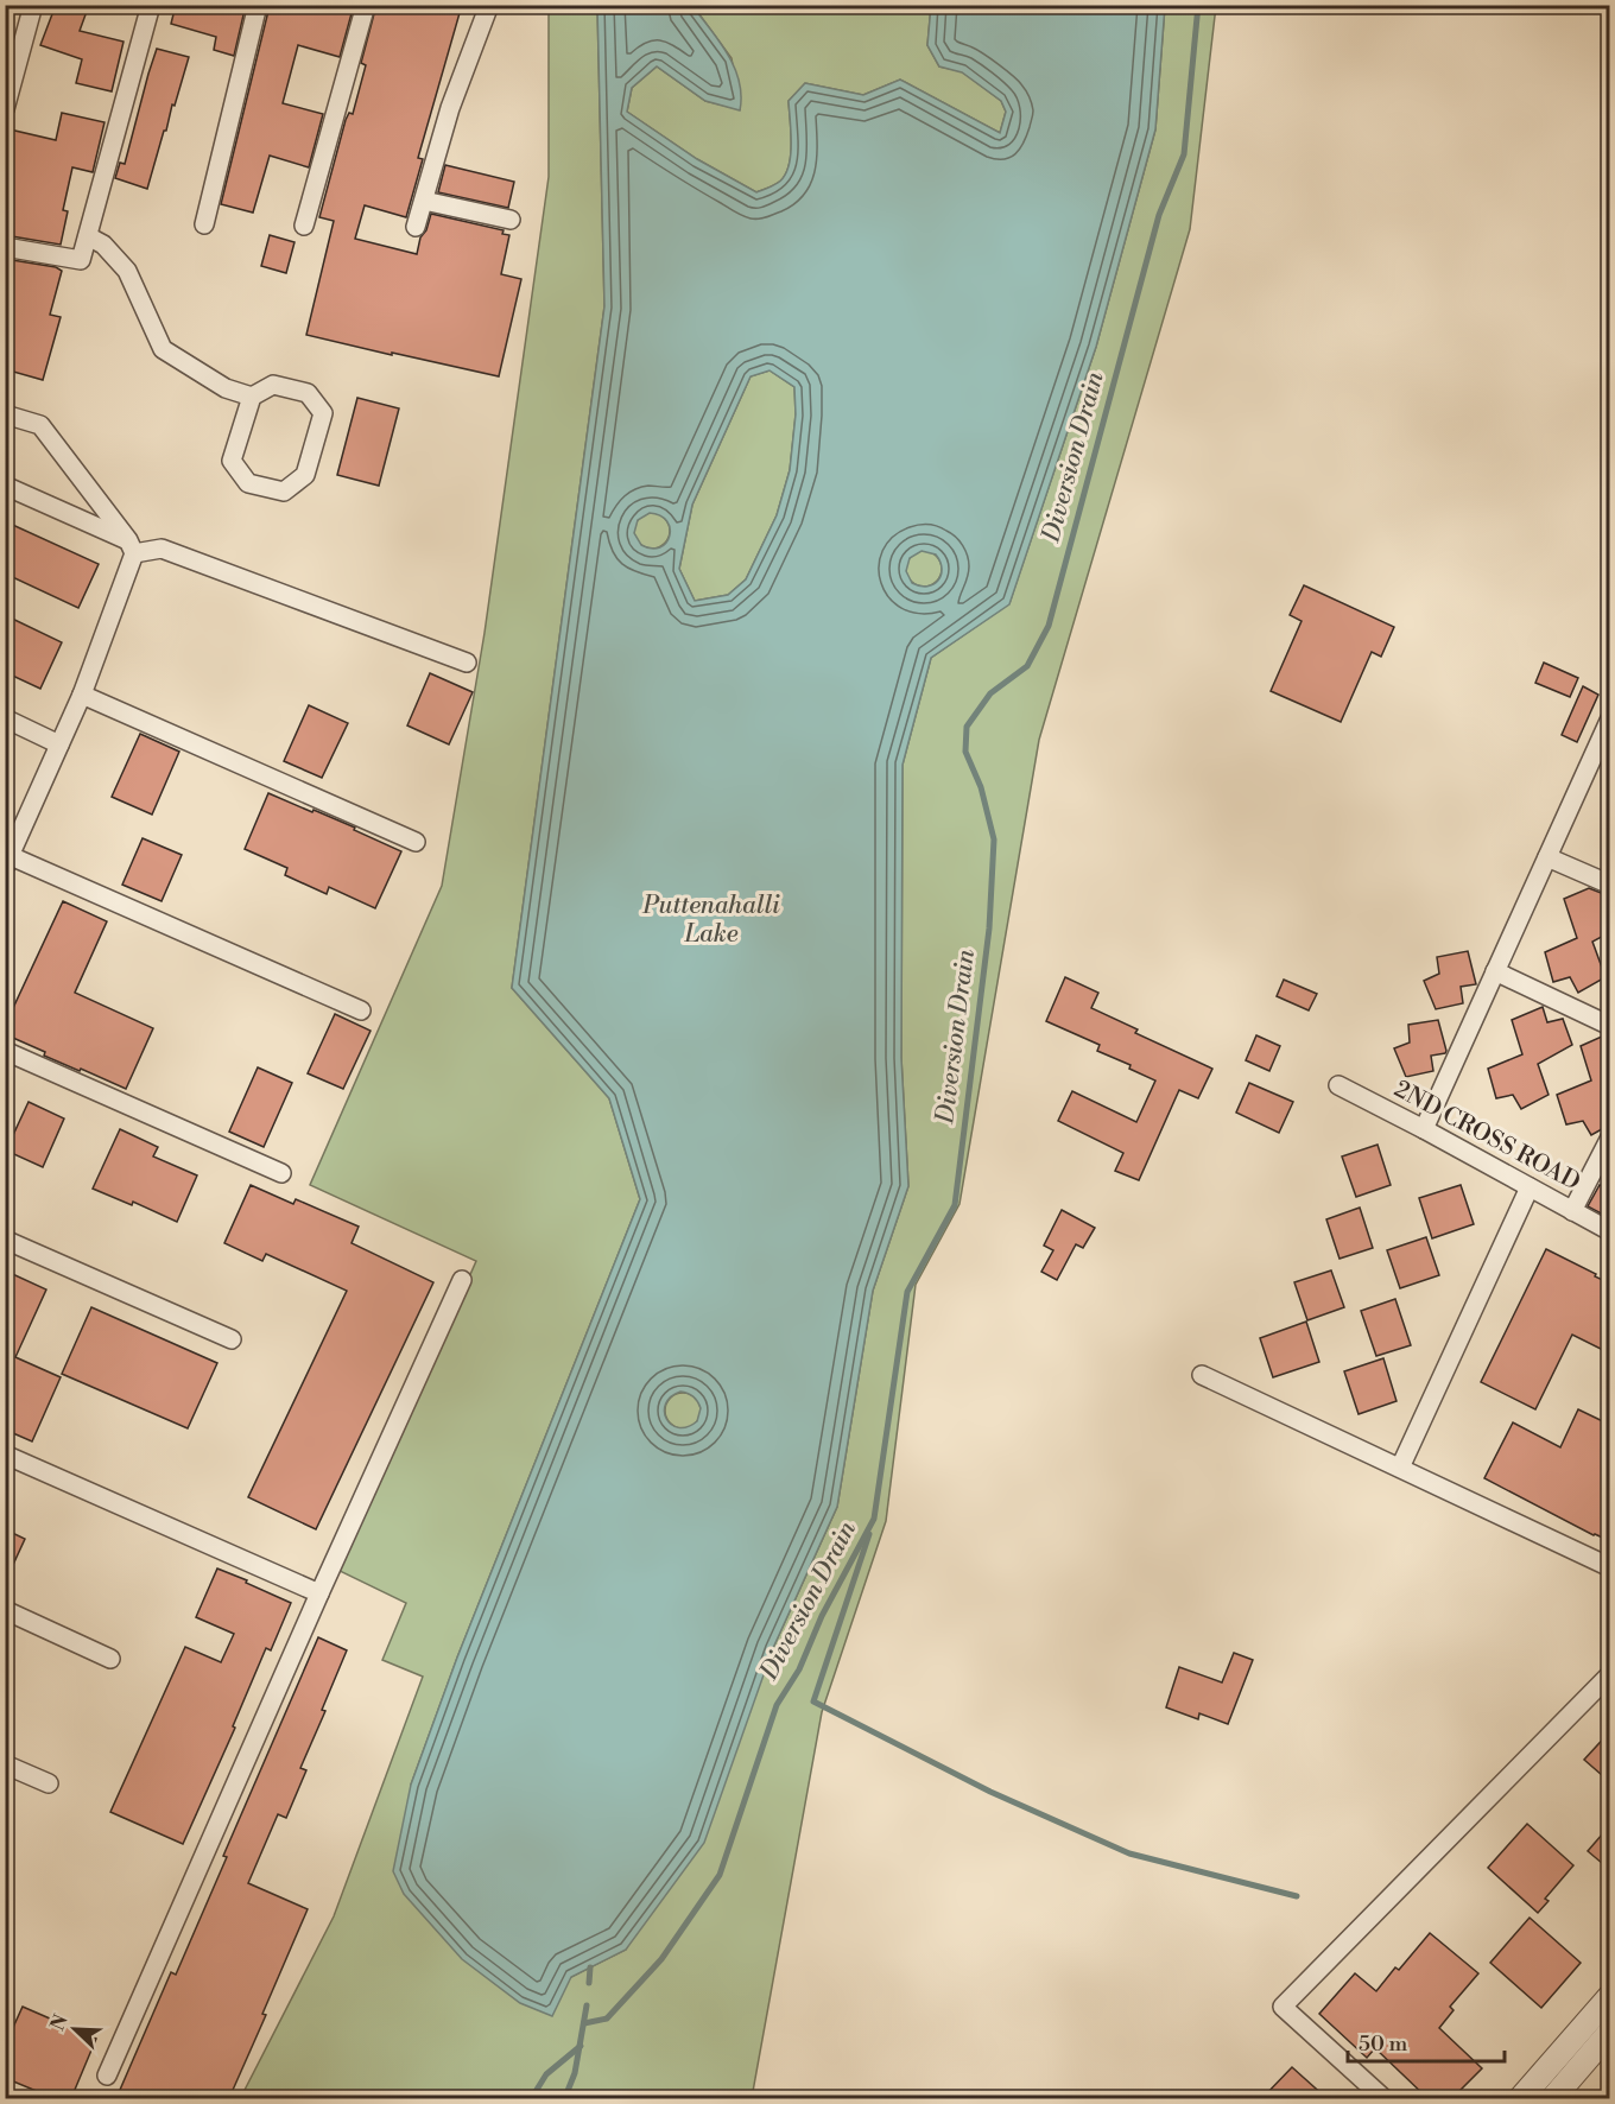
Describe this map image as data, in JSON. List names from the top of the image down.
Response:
{
  "streets": {
    "street": ["2ND CROSS ROAD"]
  },
  "water": ["Diversion Drain", "Puttenahalli Lake"],
  "scale_bar": "50 m",
  "north": "top left"
}
